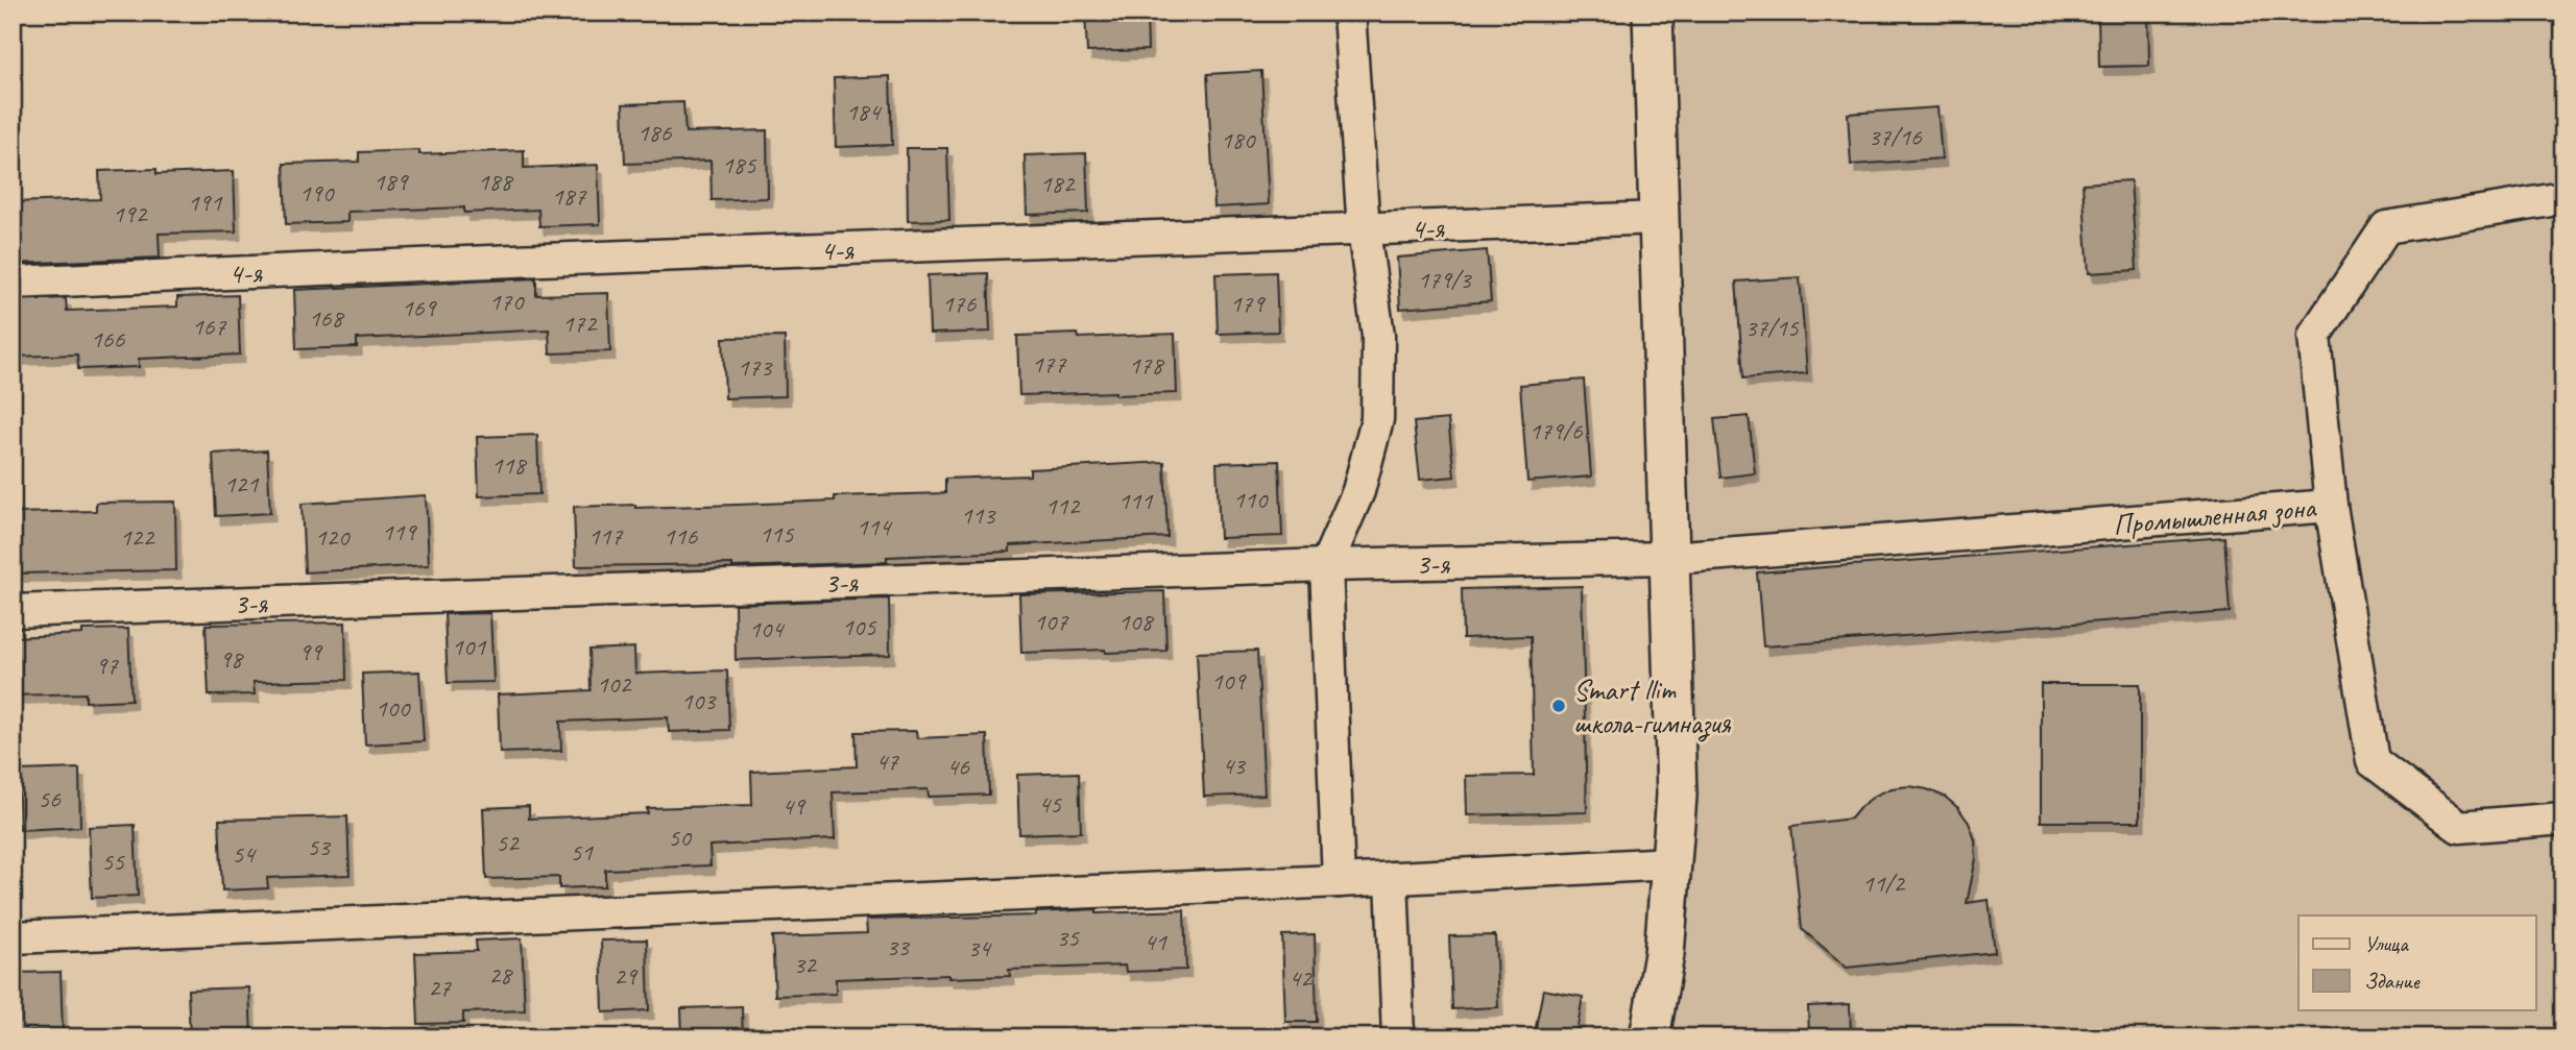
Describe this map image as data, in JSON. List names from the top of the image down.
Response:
{
  "streets": {
    "street": ["4-я", "Промышленная зона", "3-я"]
  },
  "crossings": [
    ["Промышленная зона", "3-я"]
  ],
  "places": ["Smart llim школа-гимназия"],
  "house_numbers": [
    "184",
    "186",
    "37/16",
    "180",
    "185",
    "189",
    "188",
    "182",
    "190",
    "187",
    "191",
    "192",
    "179/3",
    "170",
    "176",
    "179",
    "169",
    "168",
    "172",
    "167",
    "37/15",
    "166",
    "177",
    "178",
    "173",
    "179/6",
    "118",
    "121",
    "110",
    "111",
    "112",
    "113",
    "114",
    "119",
    "115",
    "117",
    "116",
    "122",
    "120",
    "107",
    "108",
    "105",
    "104",
    "101",
    "99",
    "98",
    "97",
    "109",
    "102",
    "103",
    "100",
    "47",
    "43",
    "46",
    "56",
    "45",
    "49",
    "50",
    "52",
    "53",
    "51",
    "54",
    "55",
    "11/2",
    "35",
    "41",
    "33",
    "34",
    "32",
    "28",
    "29",
    "42",
    "27"
  ],
  "legend": ["Улица", "Здание"]
}
